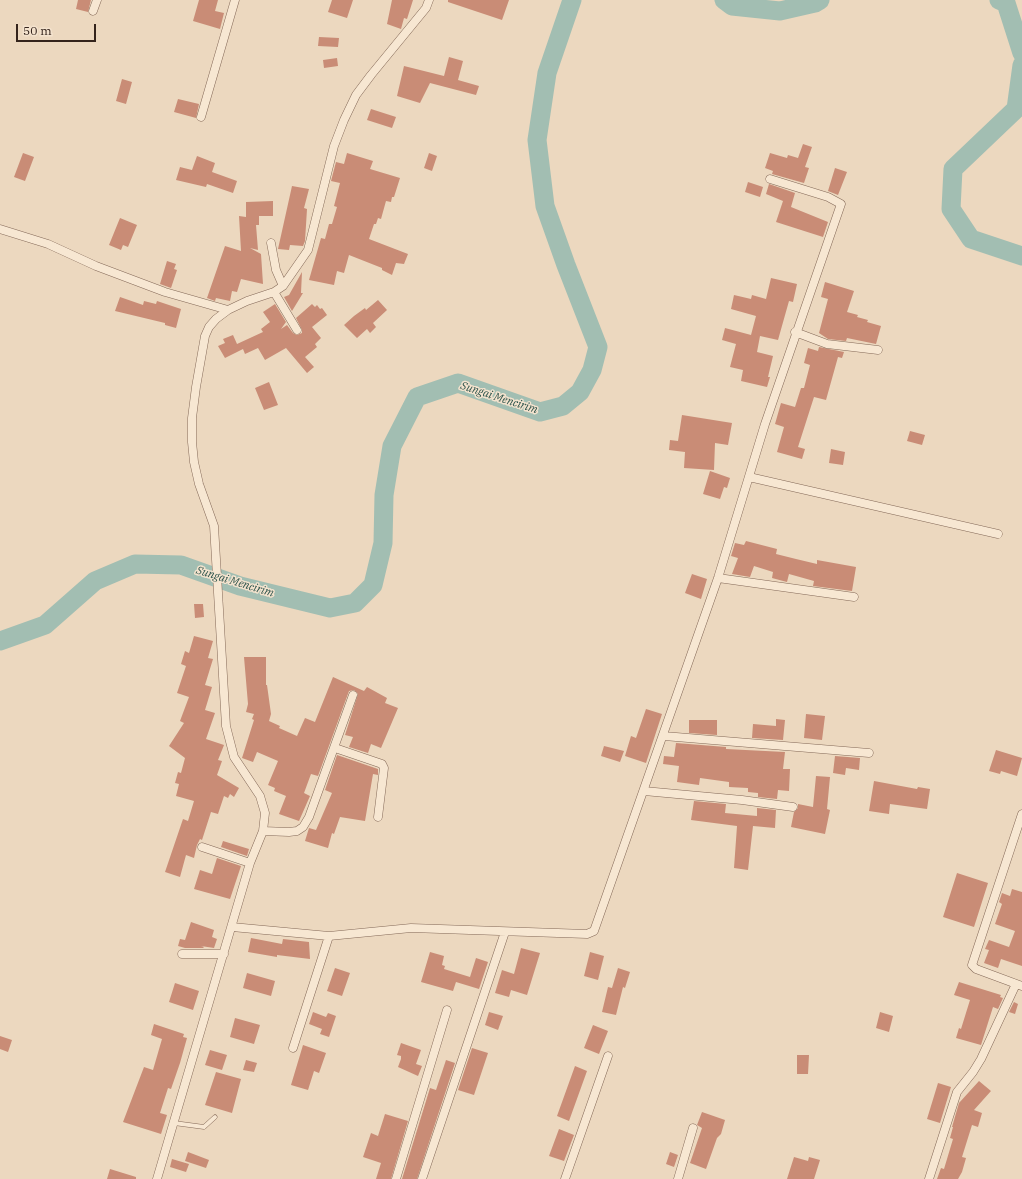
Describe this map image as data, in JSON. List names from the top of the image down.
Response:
{
  "water": ["Sungai Mencirim"],
  "scale_bar": "50 m"
}
